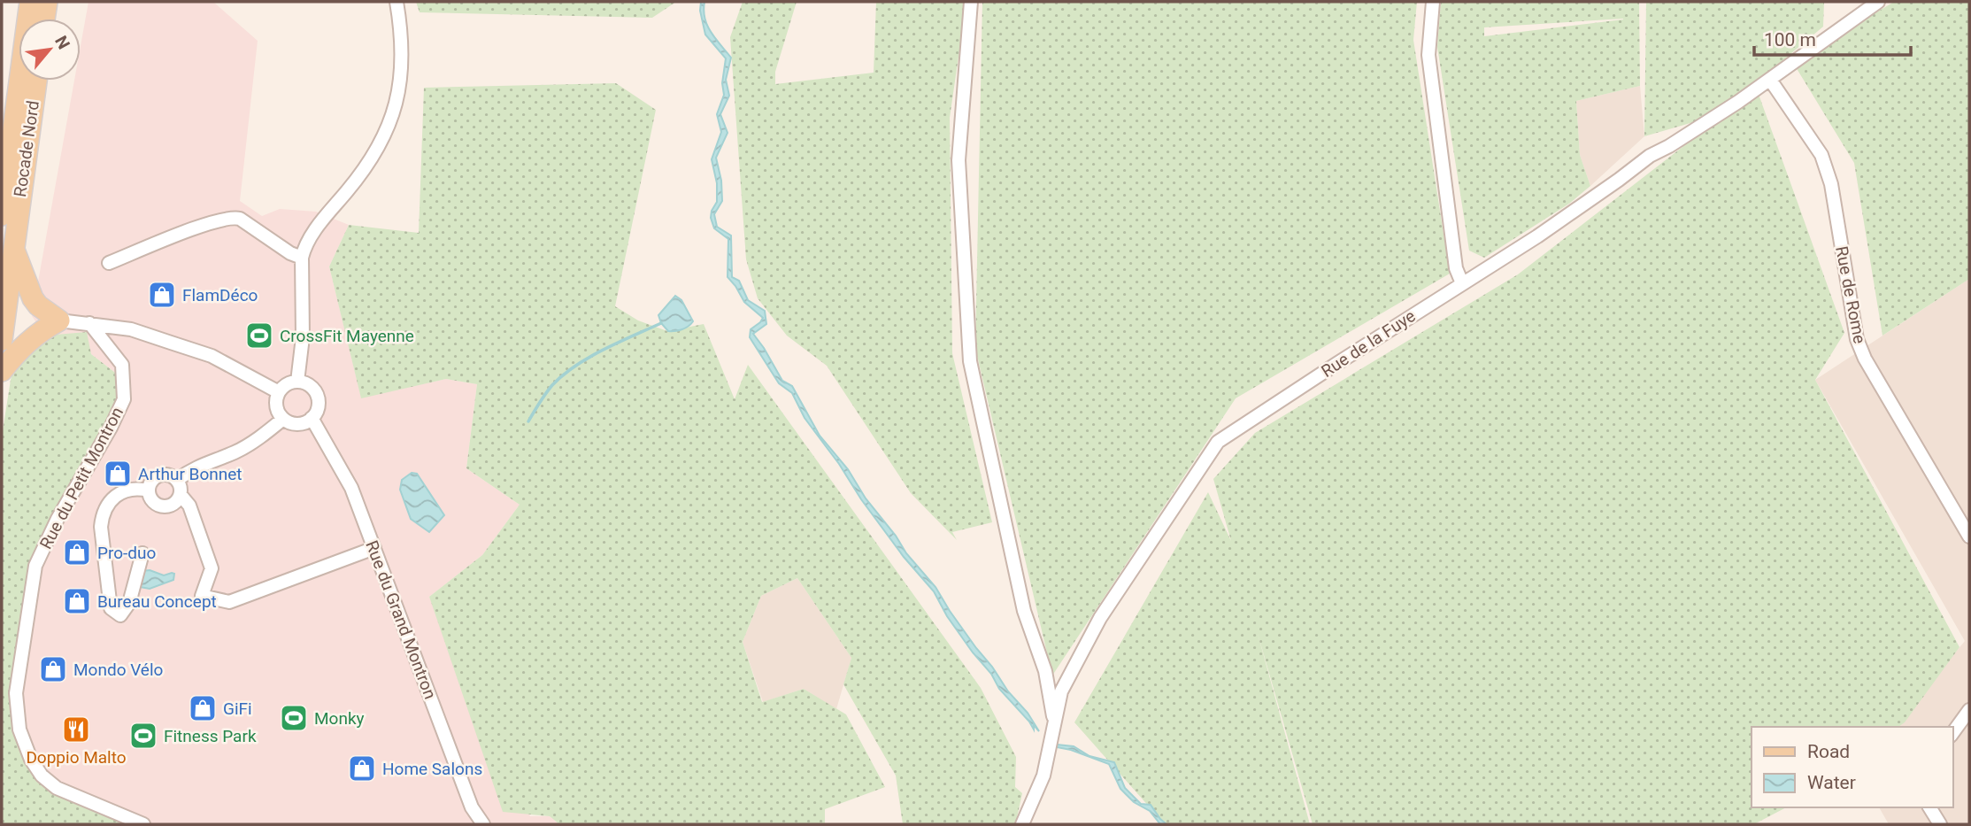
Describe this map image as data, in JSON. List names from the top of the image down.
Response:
{
  "streets": {
    "main road": ["Rocade Nord"],
    "street": [
      "Rue de Rome",
      "Rue de la Fuye",
      "Rue du Petit Montron",
      "Rue du Grand Montron"
    ]
  },
  "crossings": [
    ["Rue de Rome", "Rue de la Fuye"]
  ],
  "places": {
    "shop": [
      "FlamDéco",
      "Arthur Bonnet",
      "Pro-duo",
      "Bureau Concept",
      "Mondo Vélo",
      "GiFi",
      "Home Salons"
    ],
    "sports": ["CrossFit Mayenne", "Monky", "Fitness Park"],
    "restaurant": ["Doppio Malto"]
  },
  "legend": ["Road", "Water"],
  "scale_bar": "100 m",
  "north": "top right"
}
